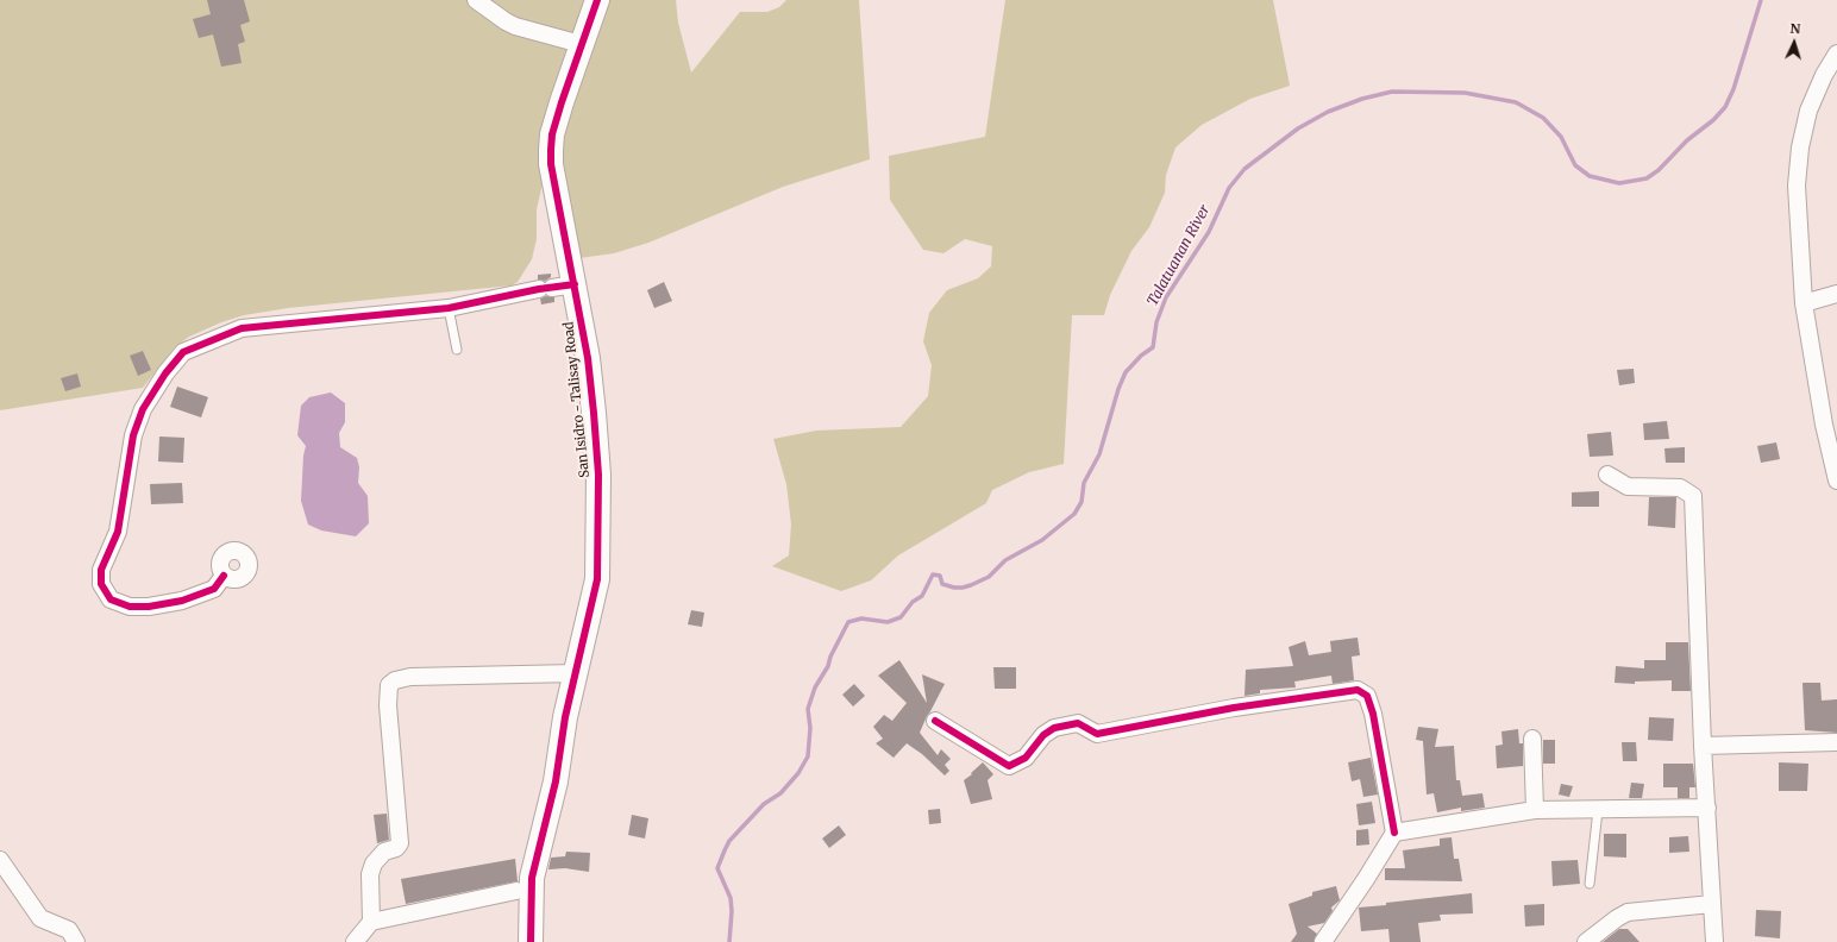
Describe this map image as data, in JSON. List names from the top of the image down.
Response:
{
  "streets": {
    "street": ["San Isidro - Talisay Road"]
  },
  "water": ["Talatuanan River"],
  "north": "top"
}
